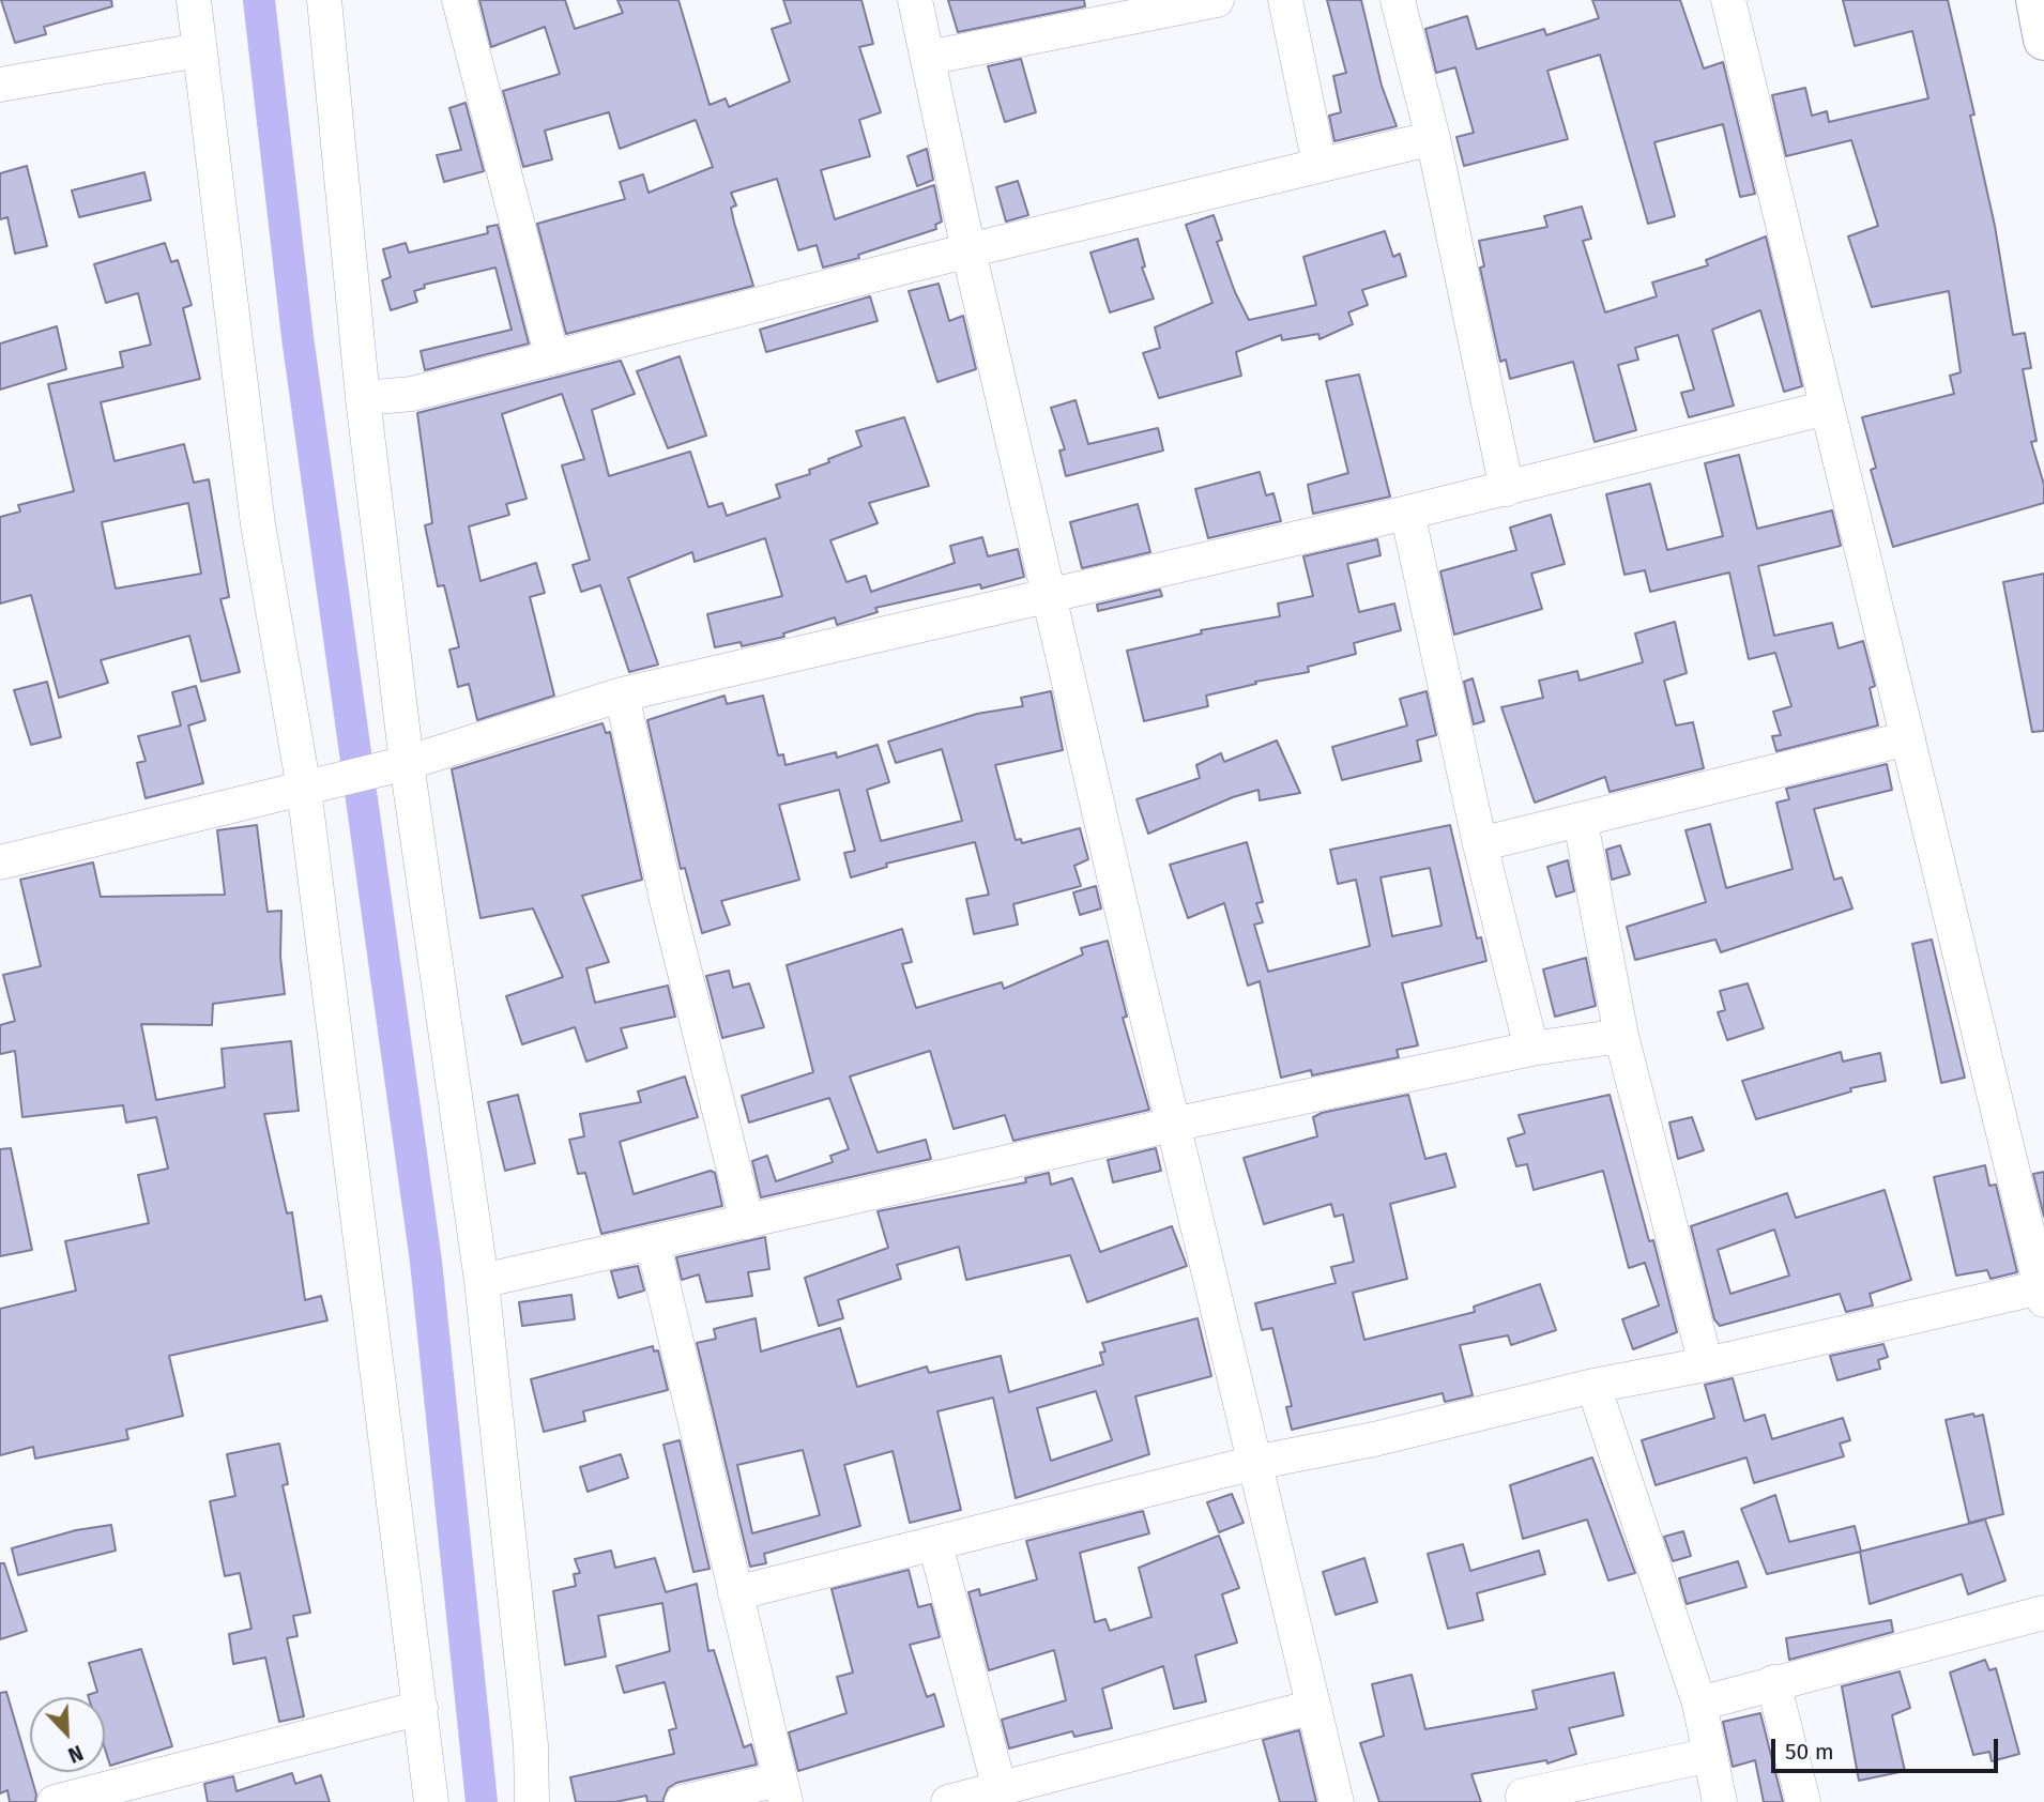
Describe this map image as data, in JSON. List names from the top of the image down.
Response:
{
  "scale_bar": "50 m",
  "north": "bottom right"
}
